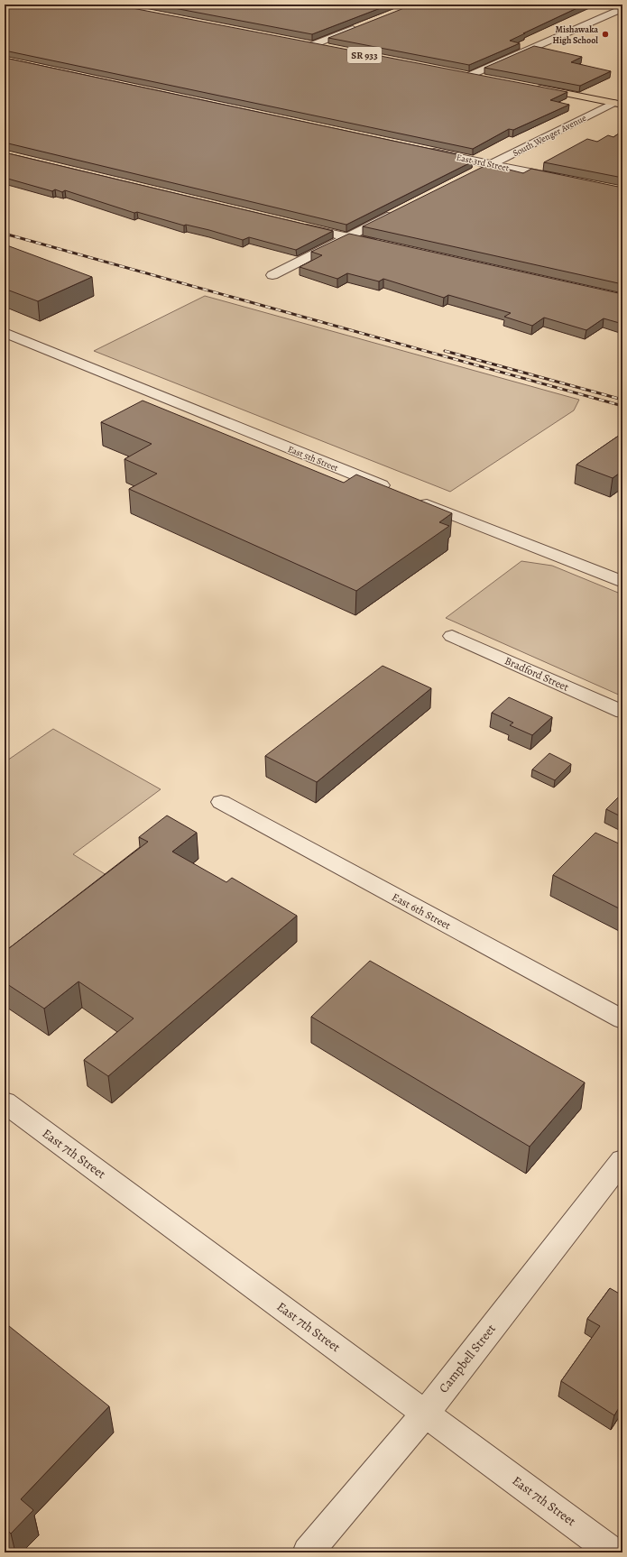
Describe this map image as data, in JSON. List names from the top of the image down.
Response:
{
  "streets": {
    "main road": ["SR 933"],
    "street": [
      "South Wenger Avenue",
      "East 3rd Street",
      "East 5th Street",
      "Bradford Street",
      "East 6th Street",
      "East 7th Street",
      "Campbell Street"
    ]
  },
  "crossings": [
    ["South Wenger Avenue", "East 3rd Street"],
    ["East 7th Street", "Campbell Street"]
  ],
  "places": ["Mishawaka High School"]
}
